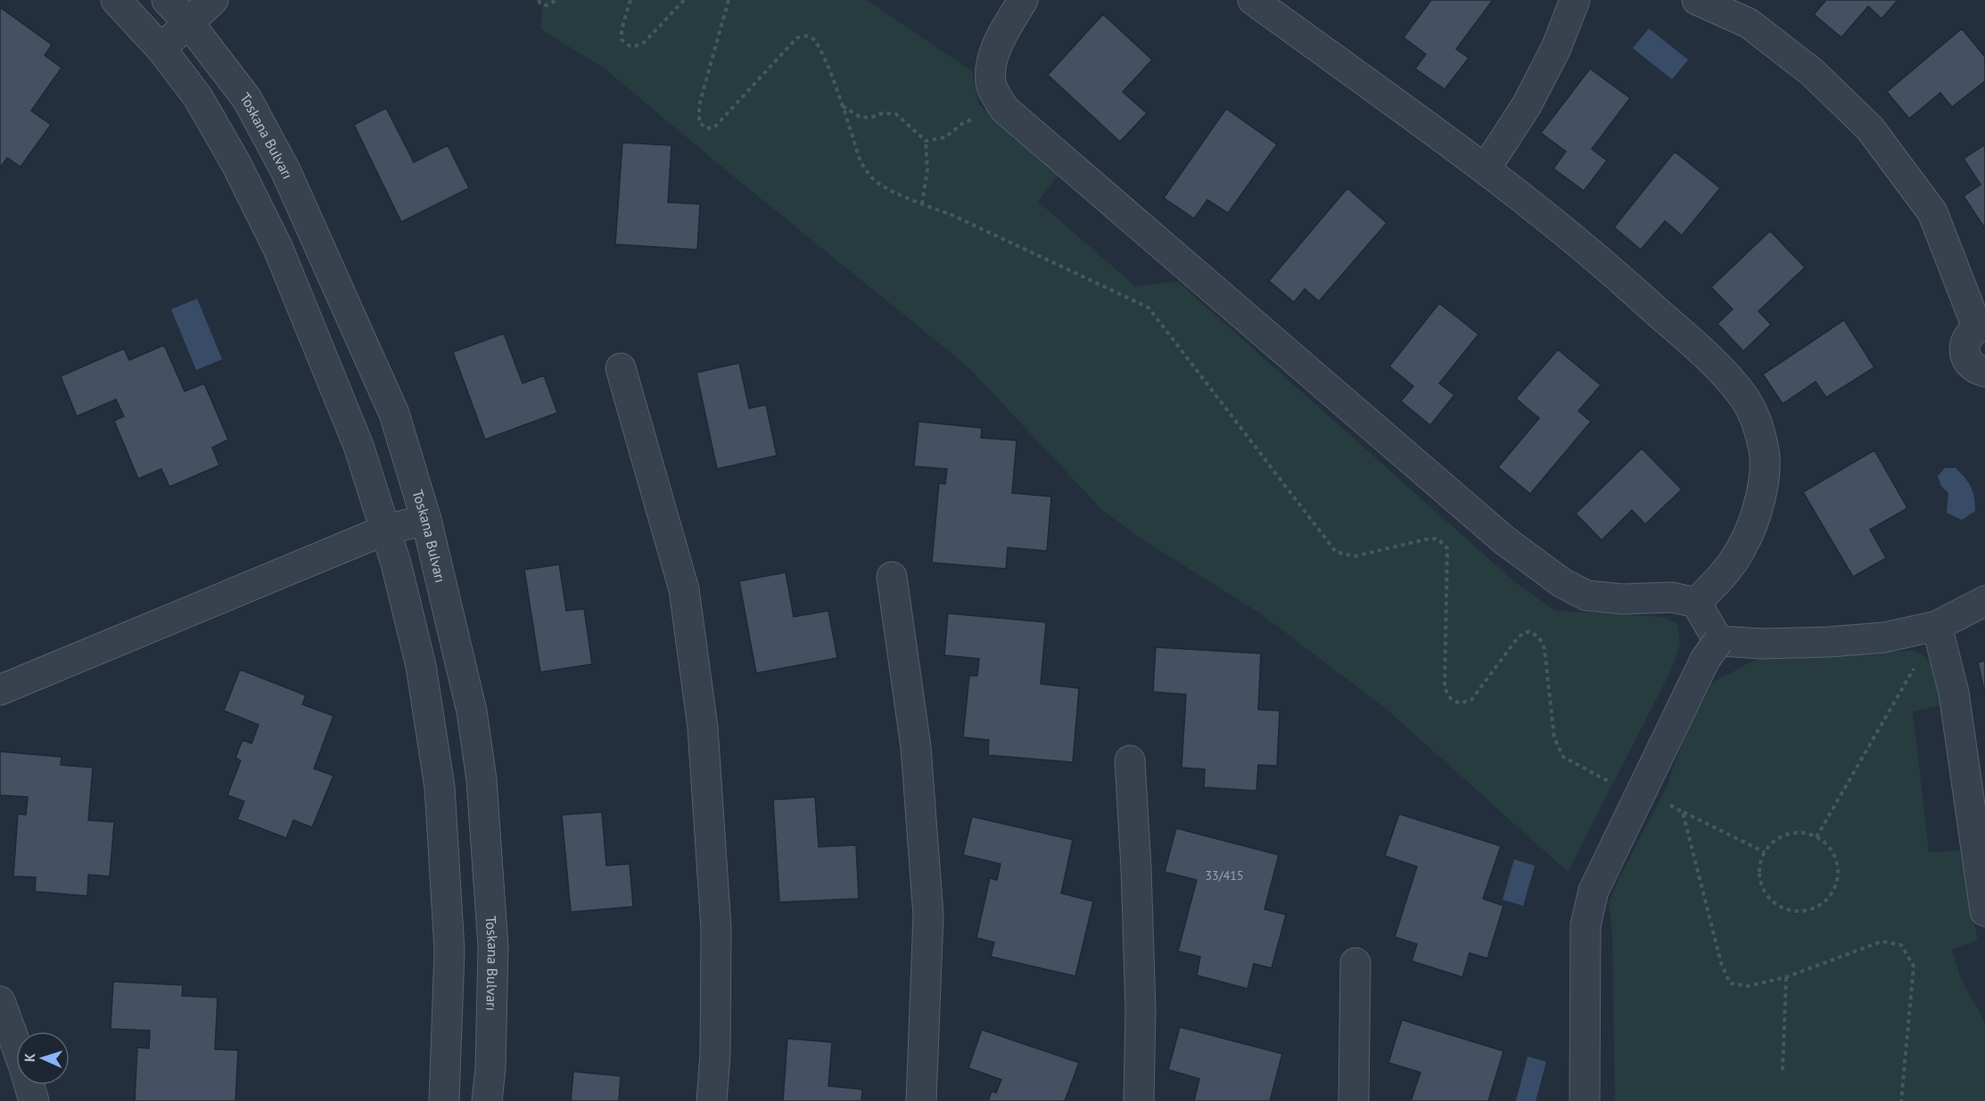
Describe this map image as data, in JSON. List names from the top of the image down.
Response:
{
  "streets": {
    "street": ["Toskana Bulvarı"]
  },
  "house_numbers": ["33/415"],
  "north": "left"
}
